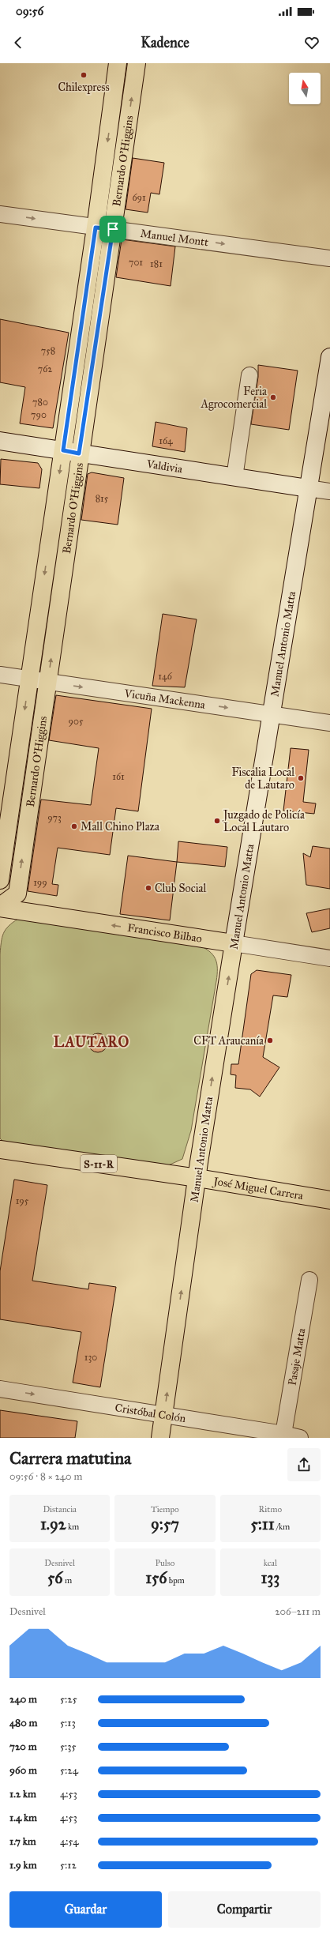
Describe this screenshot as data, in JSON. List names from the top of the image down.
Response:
{
  "streets": {
    "main road": [
      "Bernardo O'Higgins",
      "Manuel Antonio Matta",
      "Francisco Bilbao",
      "S-11-R",
      "José Miguel Carrera"
    ],
    "street": [
      "Manuel Montt",
      "Valdivia",
      "Vicuña Mackenna",
      "Pasaje Matta",
      "Cristóbal Colón"
    ]
  },
  "crossings": [
    ["Bernardo O'Higgins", "Manuel Montt"],
    ["Bernardo O'Higgins", "Valdivia"],
    ["Bernardo O'Higgins", "Vicuña Mackenna"],
    ["Bernardo O'Higgins", "Francisco Bilbao"],
    ["Valdivia", "Manuel Antonio Matta"],
    ["Manuel Antonio Matta", "Vicuña Mackenna"],
    ["Manuel Antonio Matta", "Francisco Bilbao"],
    ["Manuel Antonio Matta", "José Miguel Carrera"],
    ["Manuel Antonio Matta", "Cristóbal Colón"],
    ["Pasaje Matta", "Cristóbal Colón"]
  ],
  "one_way": [
    "Manuel Montt",
    "Manuel Antonio Matta",
    "Vicuña Mackenna",
    "Francisco Bilbao",
    "Cristóbal Colón"
  ],
  "districts": ["LAUTARO"],
  "places": [
    "Chilexpress",
    "Feria Agrocomercial",
    "Fiscalia Local de Lautaro",
    "Juzgado de Policía Local Lautaro",
    "Mall Chino Plaza",
    "Club Social",
    "CFT Araucanía"
  ],
  "house_numbers": [
    "691",
    "701",
    "181",
    "758",
    "762",
    "780",
    "790",
    "164",
    "815",
    "146",
    "905",
    "161",
    "973",
    "199",
    "195",
    "130"
  ],
  "north": "top",
  "page": {
    "status": "09:56",
    "header": "Kadence",
    "heading": ["Carrera matutina", "09:56 · 8 × 240 m"],
    "stats": [
      ["Distancia", "1.92 km"],
      ["Tiempo", "9:57"],
      ["Ritmo", "5:11 /km"],
      ["Desnivel", "56 m"],
      ["Pulso", "156 bpm"],
      ["kcal", "133"]
    ],
    "chart": ["Desnivel", "206–211 m"],
    "list": [
      {
        "name": "240 m",
        "note": "5:25"
      },
      {
        "name": "480 m",
        "note": "5:13"
      },
      {
        "name": "720 m",
        "note": "5:35"
      },
      {
        "name": "960 m",
        "note": "5:24"
      },
      {
        "name": "1.2 km",
        "note": "4:53"
      },
      {
        "name": "1.4 km",
        "note": "4:53"
      },
      {
        "name": "1.7 km",
        "note": "4:54"
      },
      {
        "name": "1.9 km",
        "note": "5:12"
      }
    ],
    "buttons": ["Guardar", "Compartir"]
  }
}
